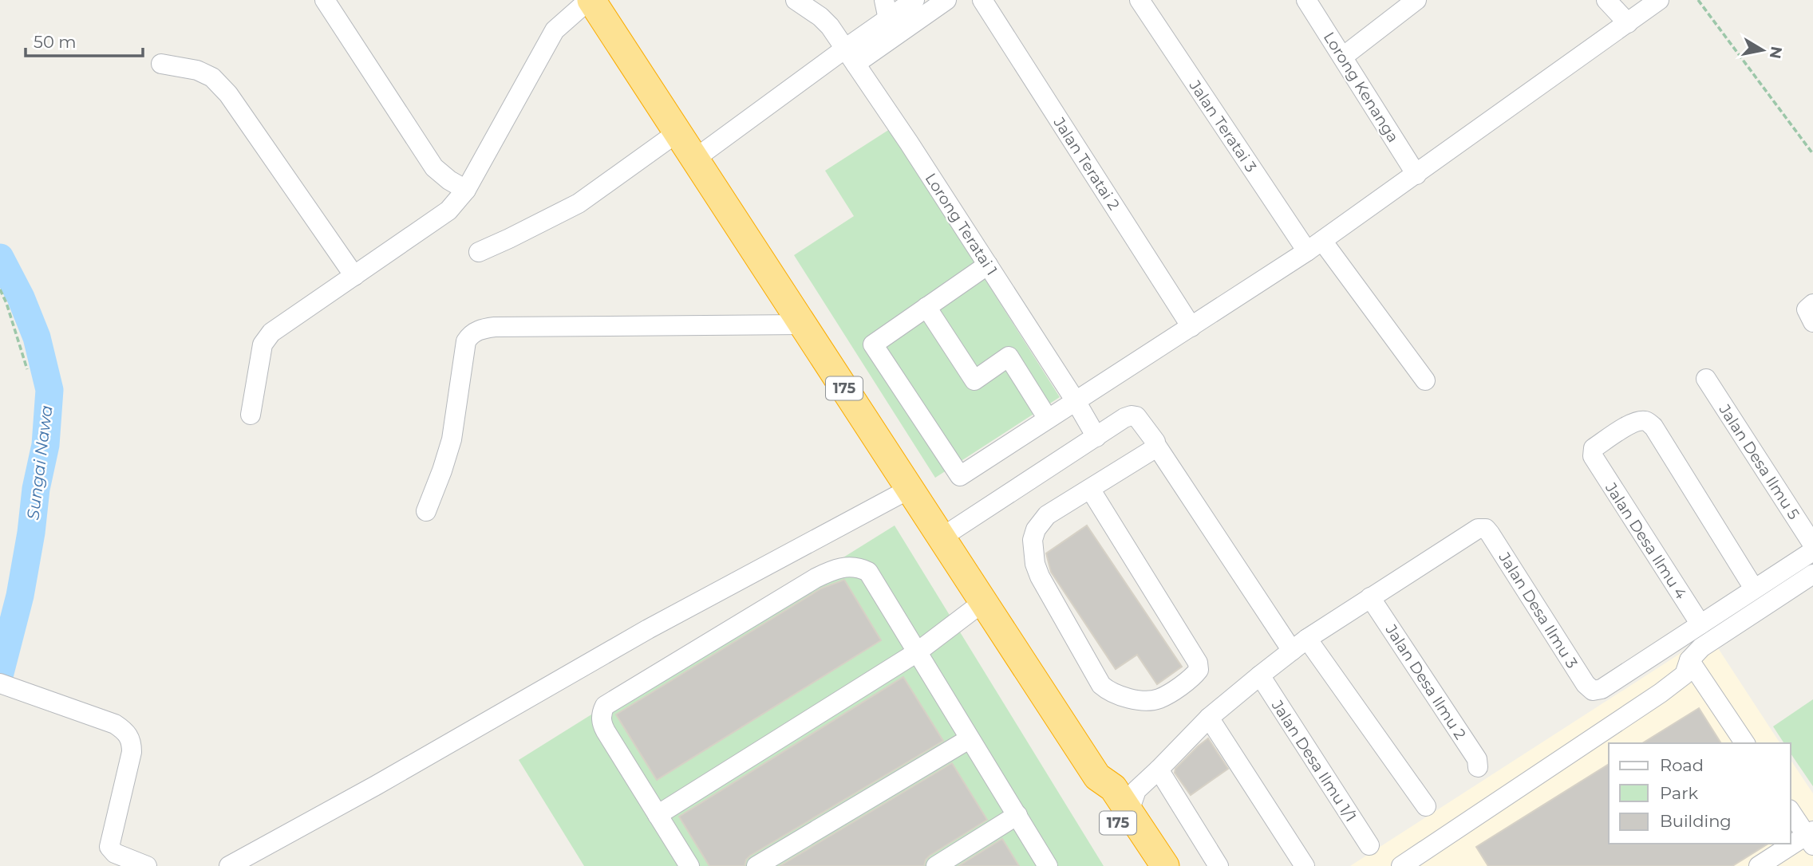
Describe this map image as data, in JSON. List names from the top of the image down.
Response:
{
  "streets": {
    "highway": ["175"],
    "street": [
      "Lorong Kenanga",
      "Jalan Teratai 3",
      "Jalan Teratai 2",
      "Lorong Teratai 1",
      "Jalan Desa Ilmu 5",
      "Jalan Desa Ilmu 4",
      "Jalan Desa Ilmu 3",
      "Jalan Desa Ilmu 2",
      "Jalan Desa Ilmu 1/1"
    ]
  },
  "crossings": [
    ["Jalan Desa Ilmu 4", "Jalan Desa Ilmu 3"],
    ["Jalan Desa Ilmu 3", "Jalan Desa Ilmu 2"]
  ],
  "water": ["Sungai Nawa"],
  "legend": ["Road", "Park", "Building"],
  "scale_bar": "50 m",
  "north": "right"
}
